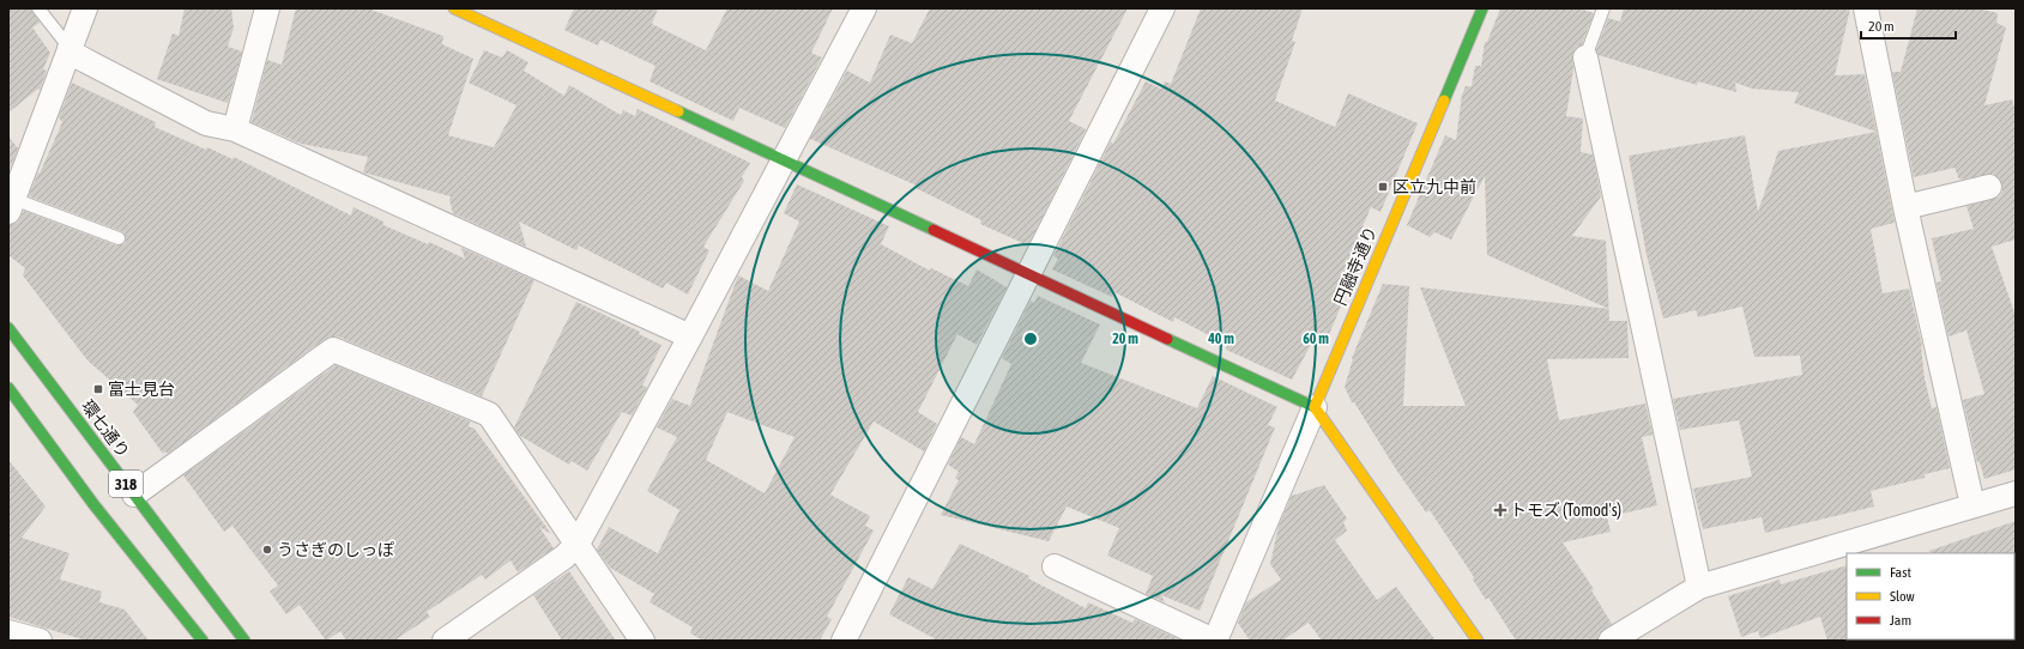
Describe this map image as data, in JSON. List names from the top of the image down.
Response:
{
  "streets": {
    "street": ["円融寺通り", "環七通り", "318"]
  },
  "places": {
    "transit": ["区立九中前", "富士見台"],
    "health": ["トモズ (Tomod's)"],
    "other": ["うさぎのしっぽ"]
  },
  "legend": ["Fast", "Slow", "Jam"],
  "scale_bar": "20 m",
  "rings": ["20 m", "40 m", "60 m"]
}
